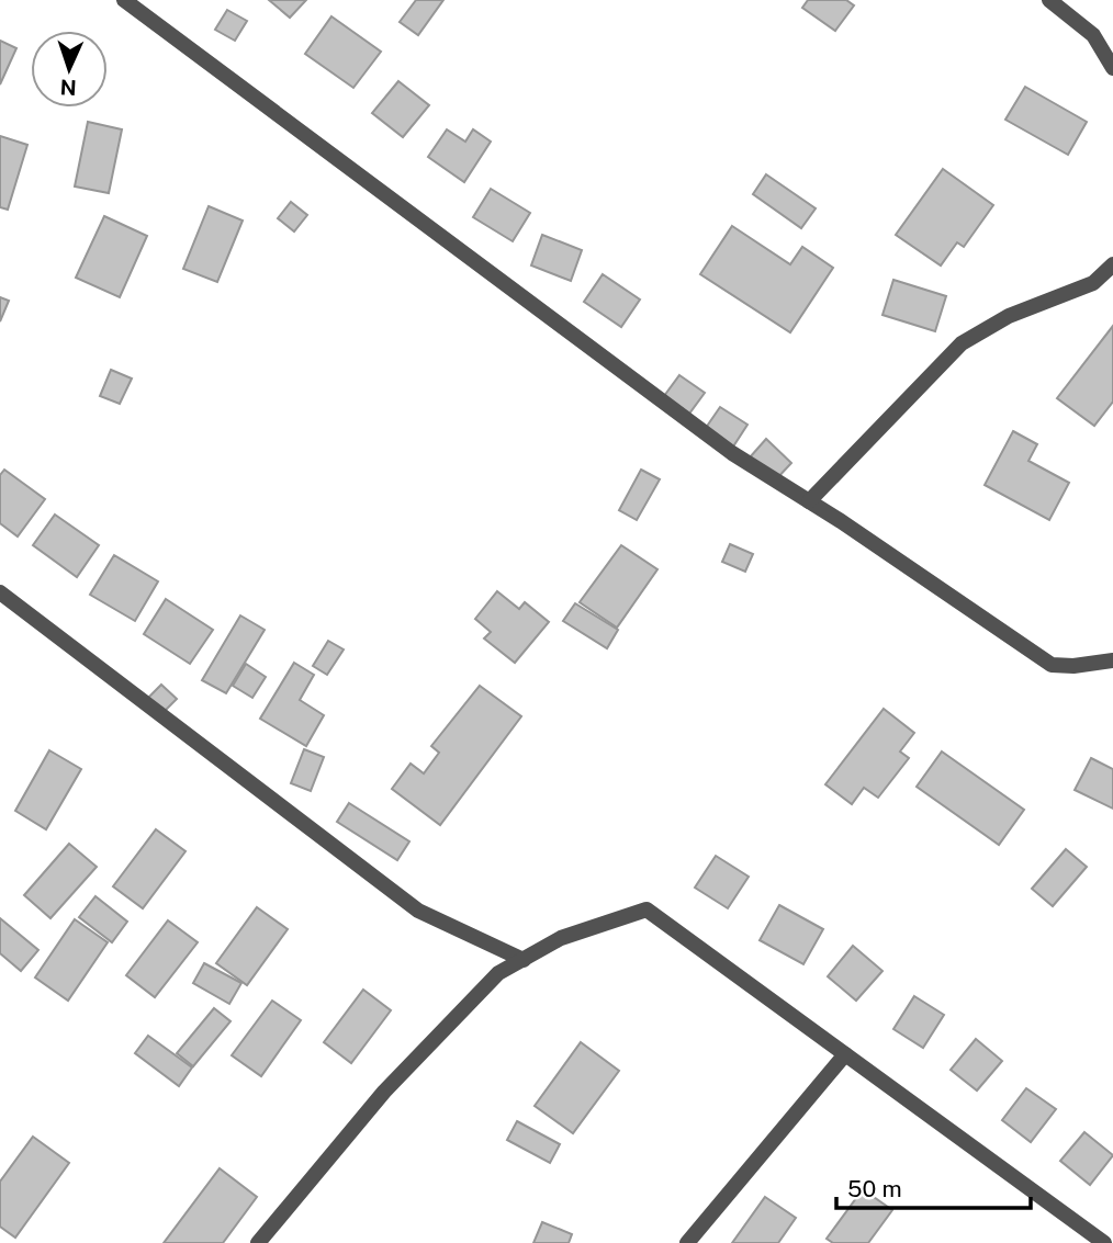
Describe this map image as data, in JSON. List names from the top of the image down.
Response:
{
  "scale_bar": "50 m",
  "north": "bottom"
}
